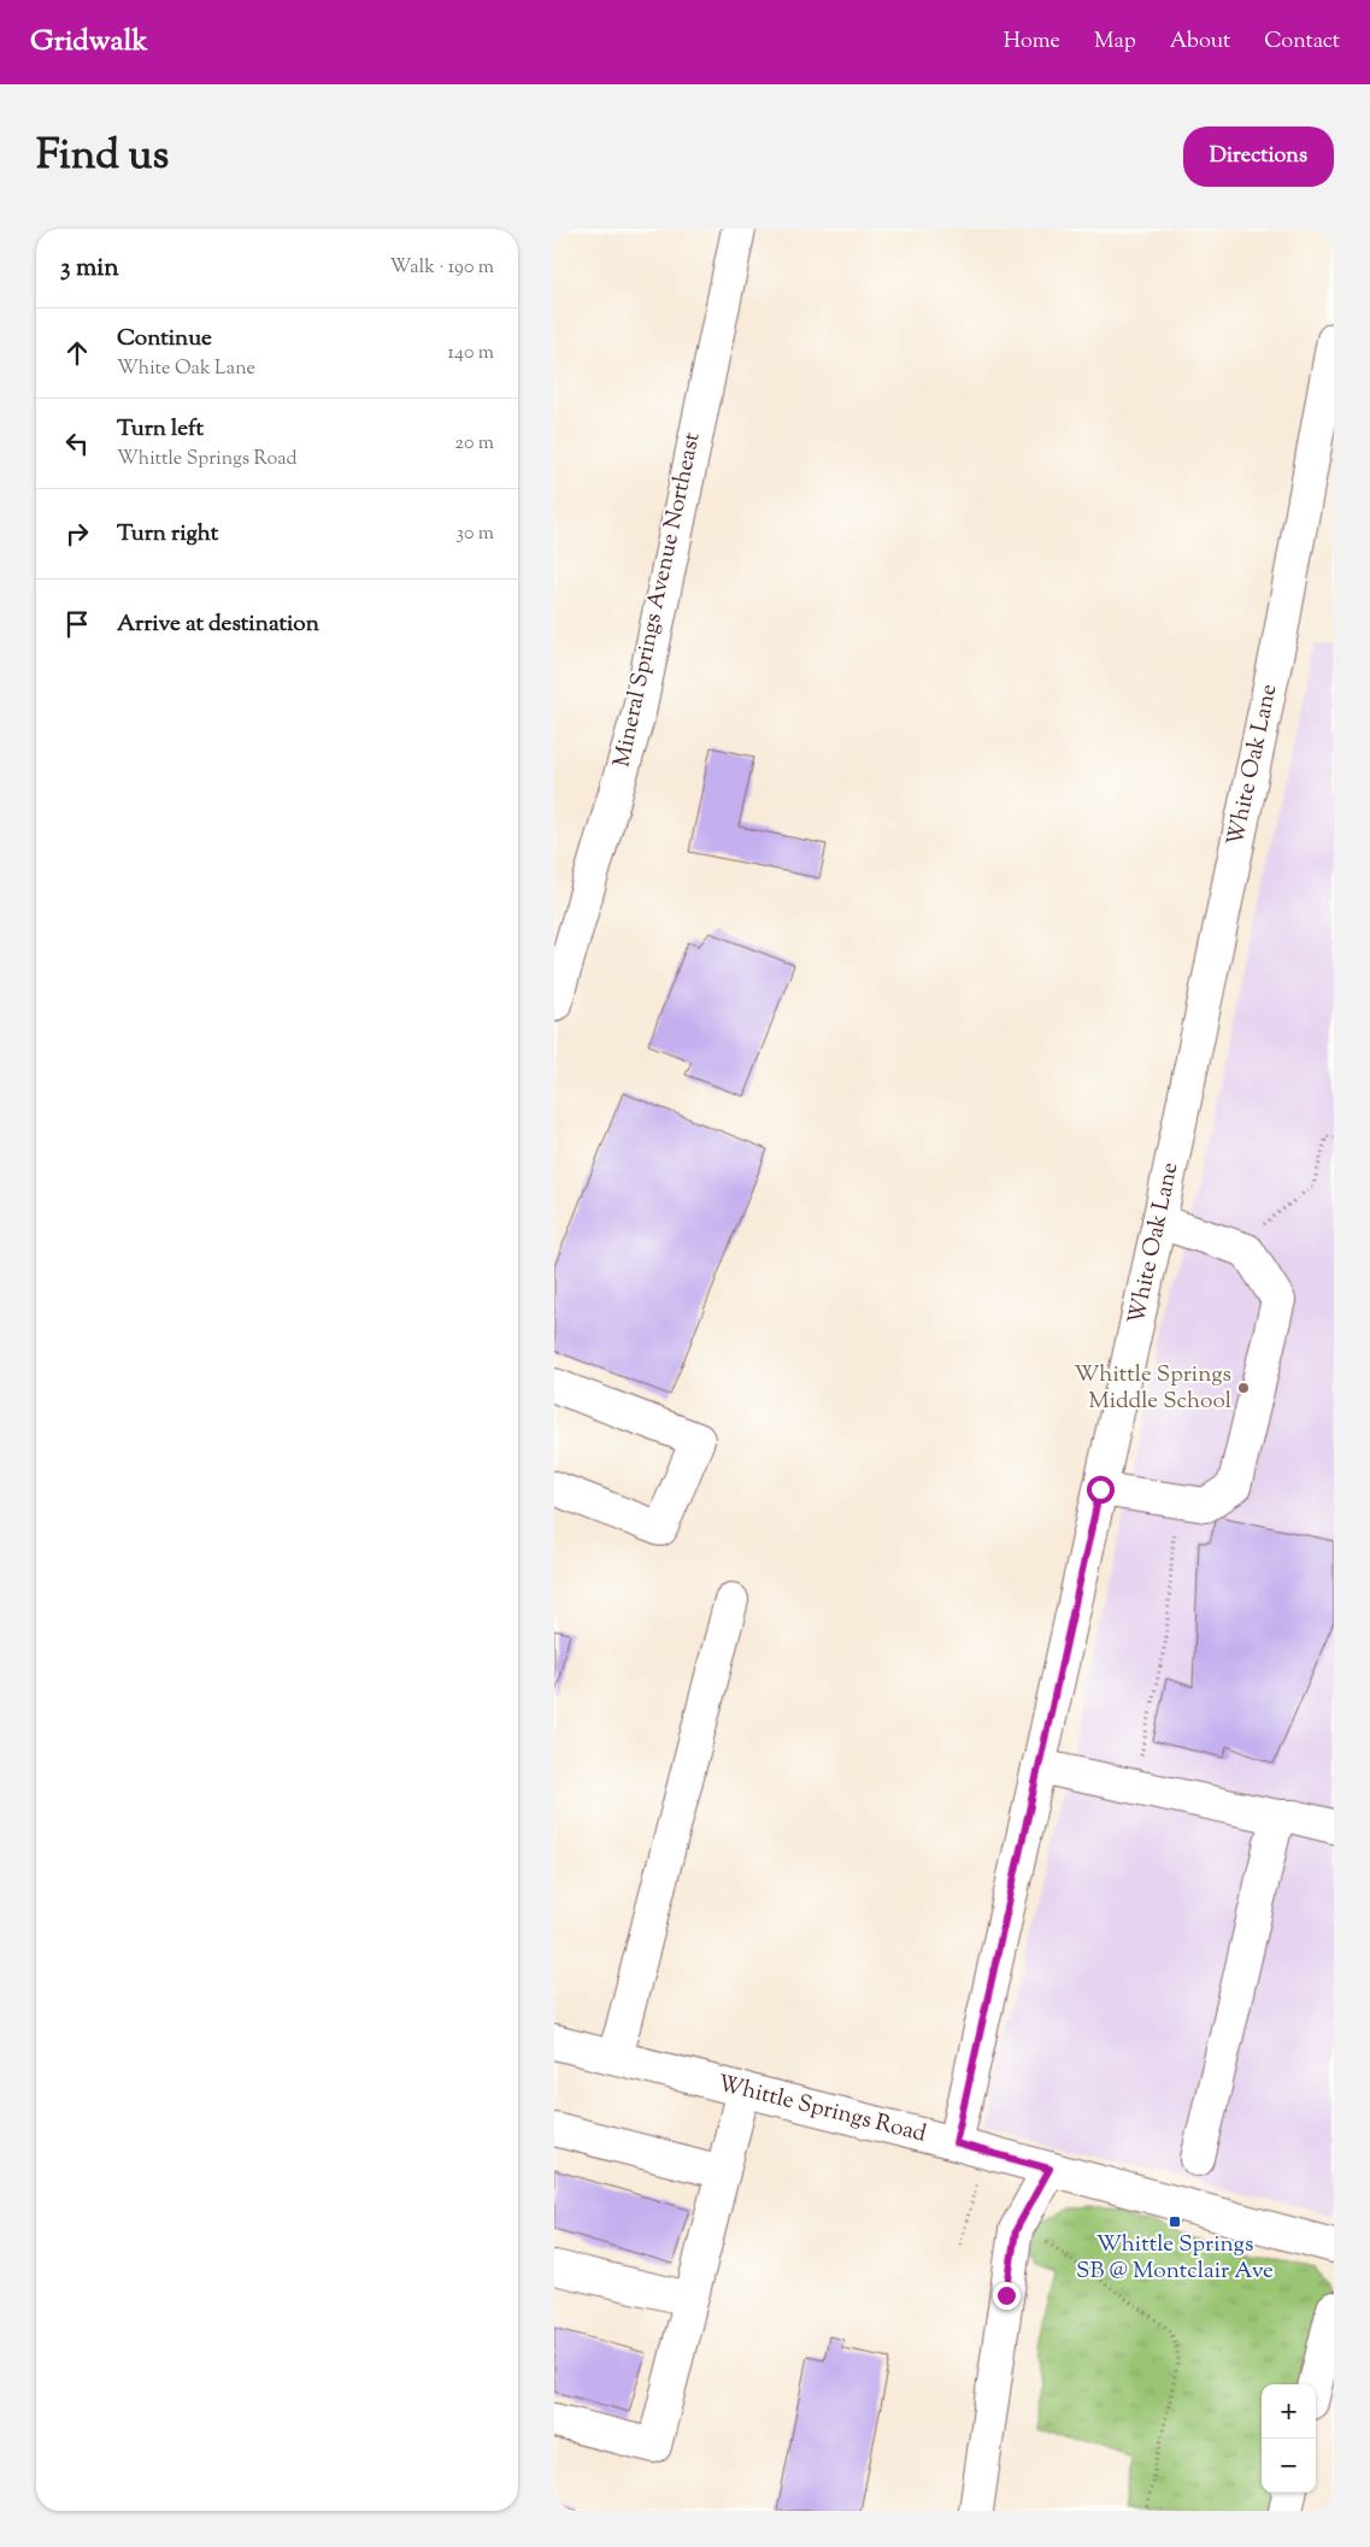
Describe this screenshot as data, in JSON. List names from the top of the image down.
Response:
{
  "streets": {
    "street": ["Mineral Springs Avenue Northeast", "White Oak Lane", "Whittle Springs Road"]
  },
  "crossings": [
    ["White Oak Lane", "Whittle Springs Road"]
  ],
  "places": {
    "other": ["Whittle Springs Middle School"],
    "transit": ["Whittle Springs SB @ Montclair Ave"]
  },
  "page": {
    "header": "Gridwalk",
    "nav": [
      "Home",
      "Map",
      "About",
      "Contact"
    ],
    "title": "Find us",
    "buttons": "Directions",
    "heading": ["3 min", "Walk · 190 m"],
    "list": [
      ["Continue", "White Oak Lane", "140 m"],
      ["Turn left", "Whittle Springs Road", "20 m"],
      ["Turn right", "30 m"],
      "Arrive at destination"
    ],
    "map_buttons": ["+", "−"]
  }
}
